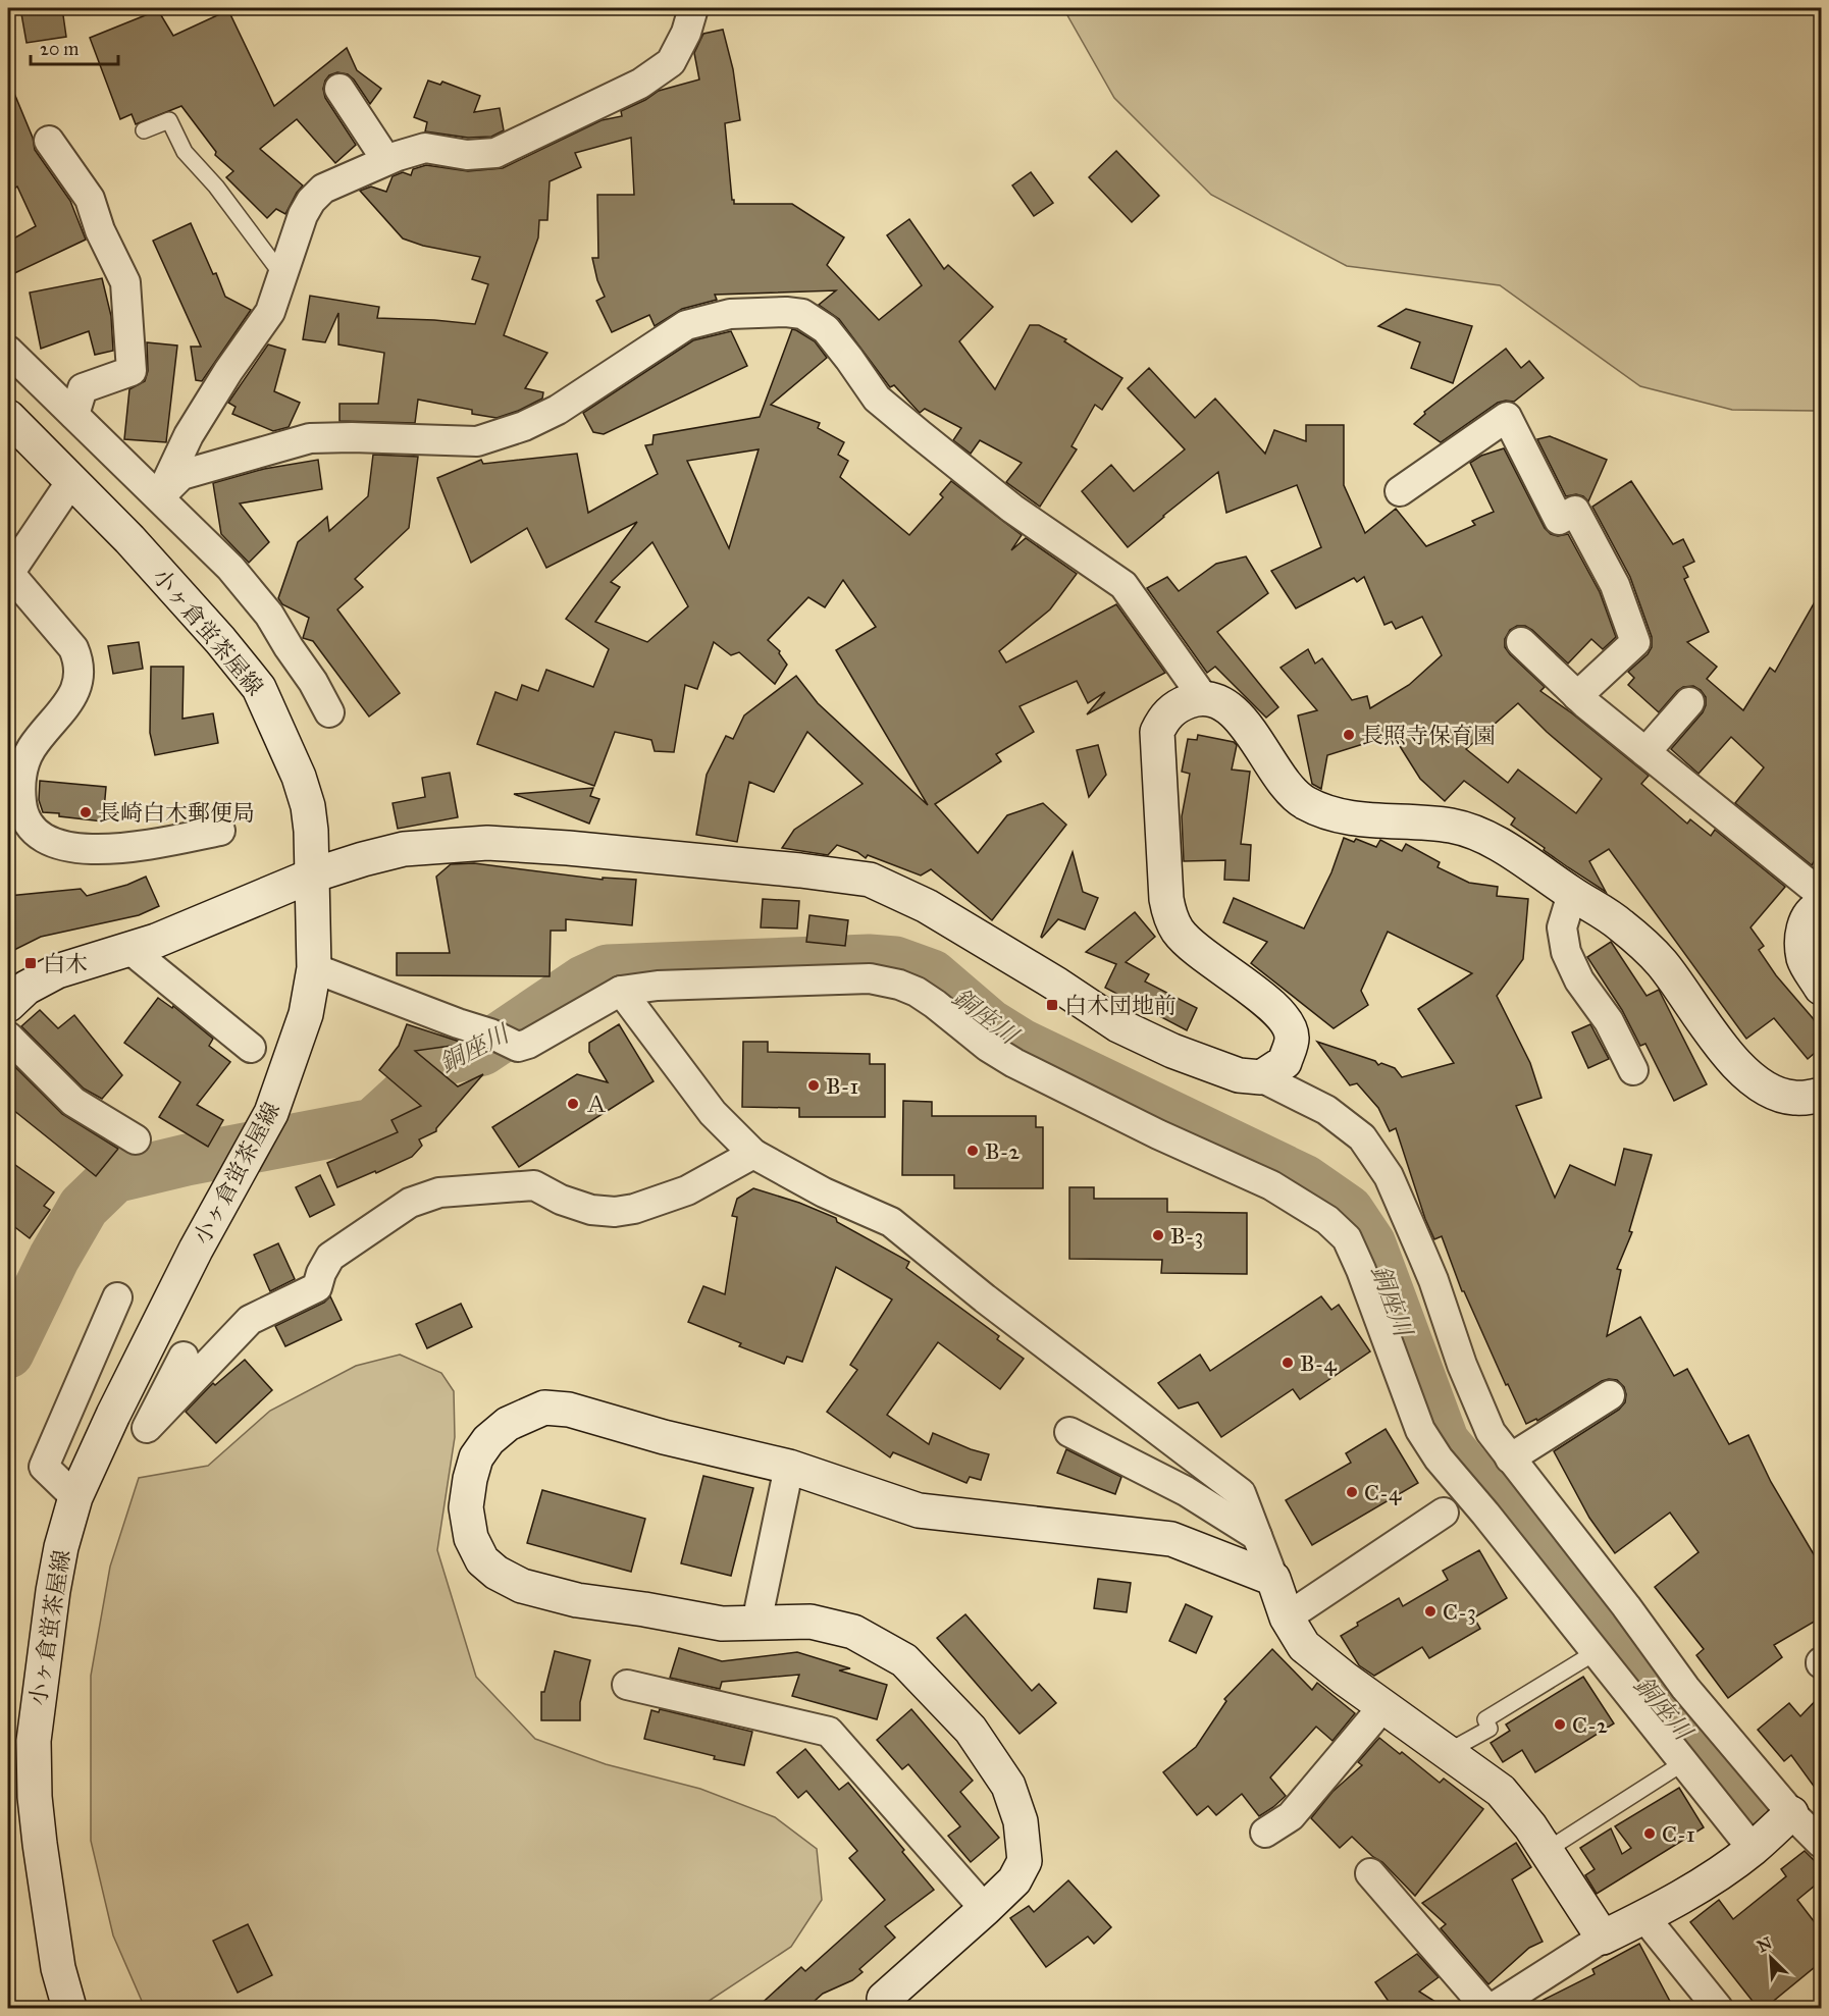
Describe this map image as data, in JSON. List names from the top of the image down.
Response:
{
  "streets": {
    "street": ["小ヶ倉蛍茶屋線"]
  },
  "water": ["銅座川"],
  "places": {
    "other": [
      "長照寺保育園",
      "長崎白木郵便局",
      "B-1",
      "Ａ",
      "B-2",
      "B-3",
      "B-4",
      "C-4",
      "C-3",
      "C-2",
      "C-1"
    ],
    "transit": ["白木", "白木団地前"]
  },
  "scale_bar": "20 m",
  "north": "top left"
}
